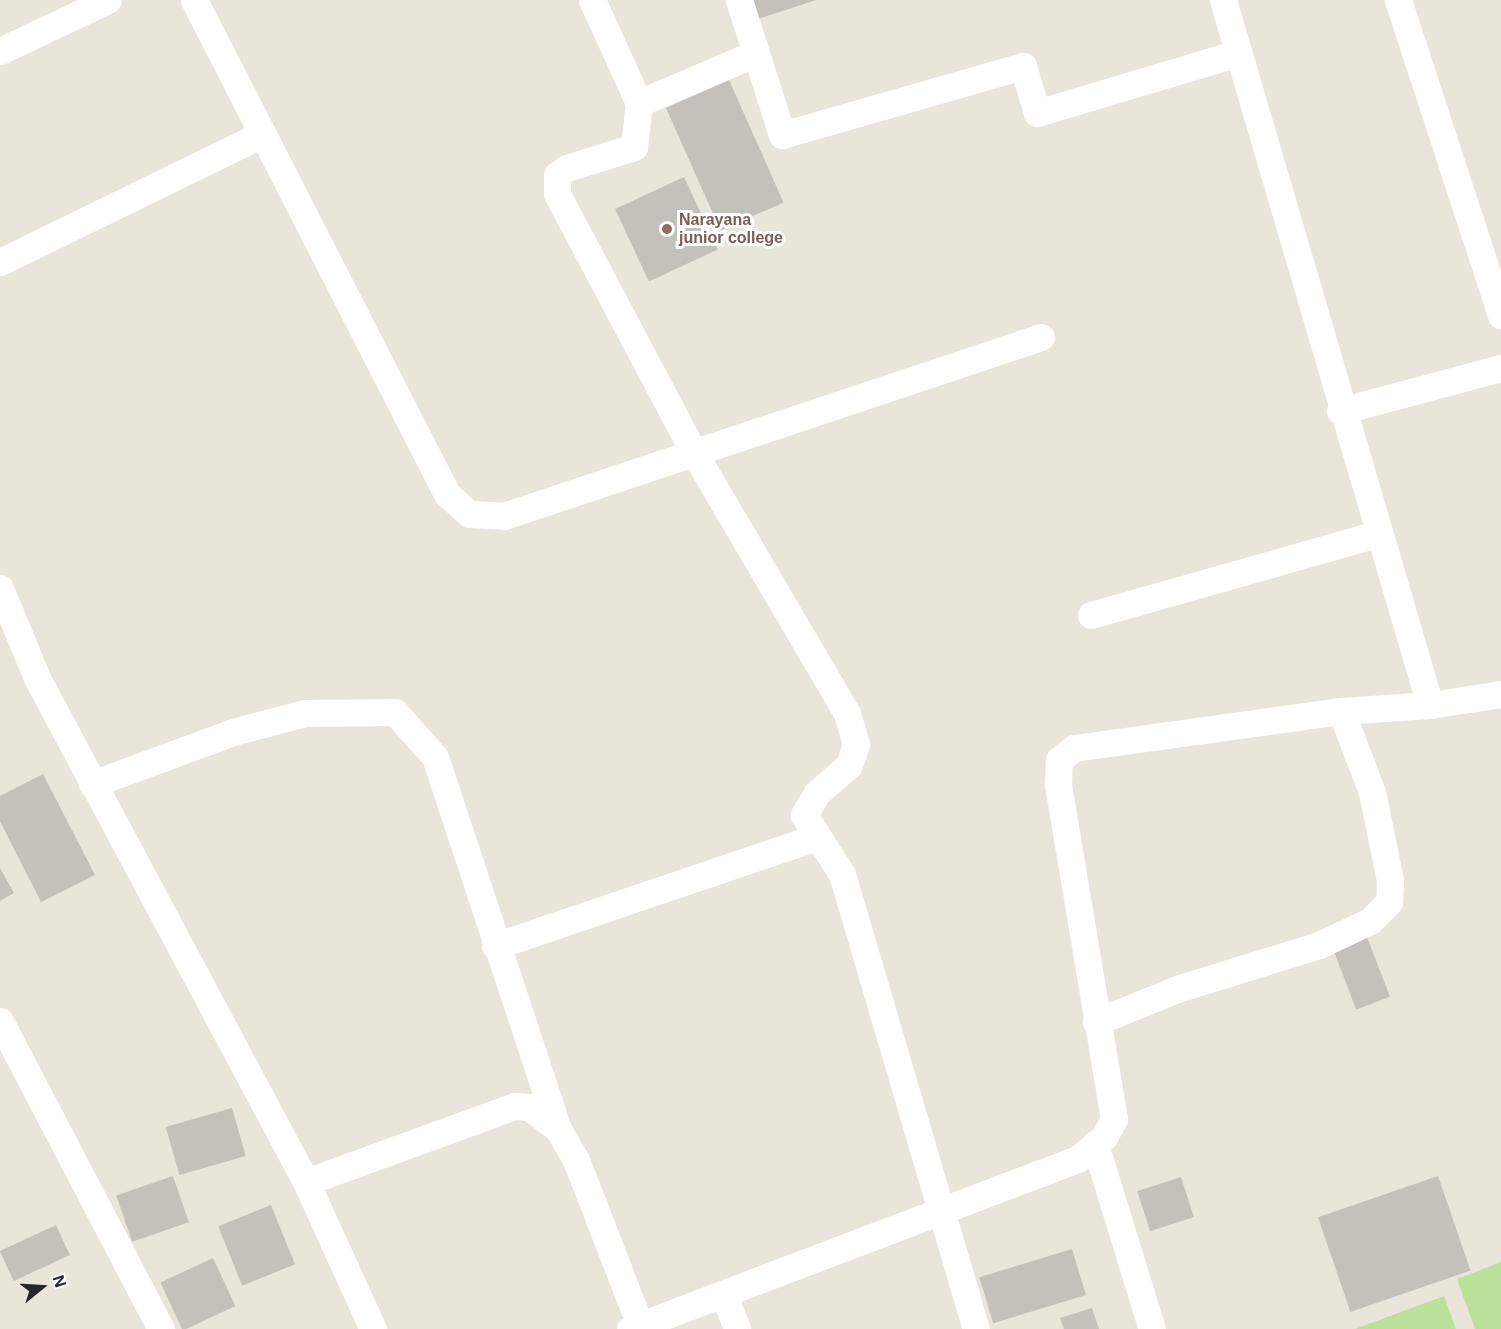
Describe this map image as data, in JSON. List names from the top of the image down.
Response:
{
  "places": ["Narayana junior college"],
  "north": "right"
}
